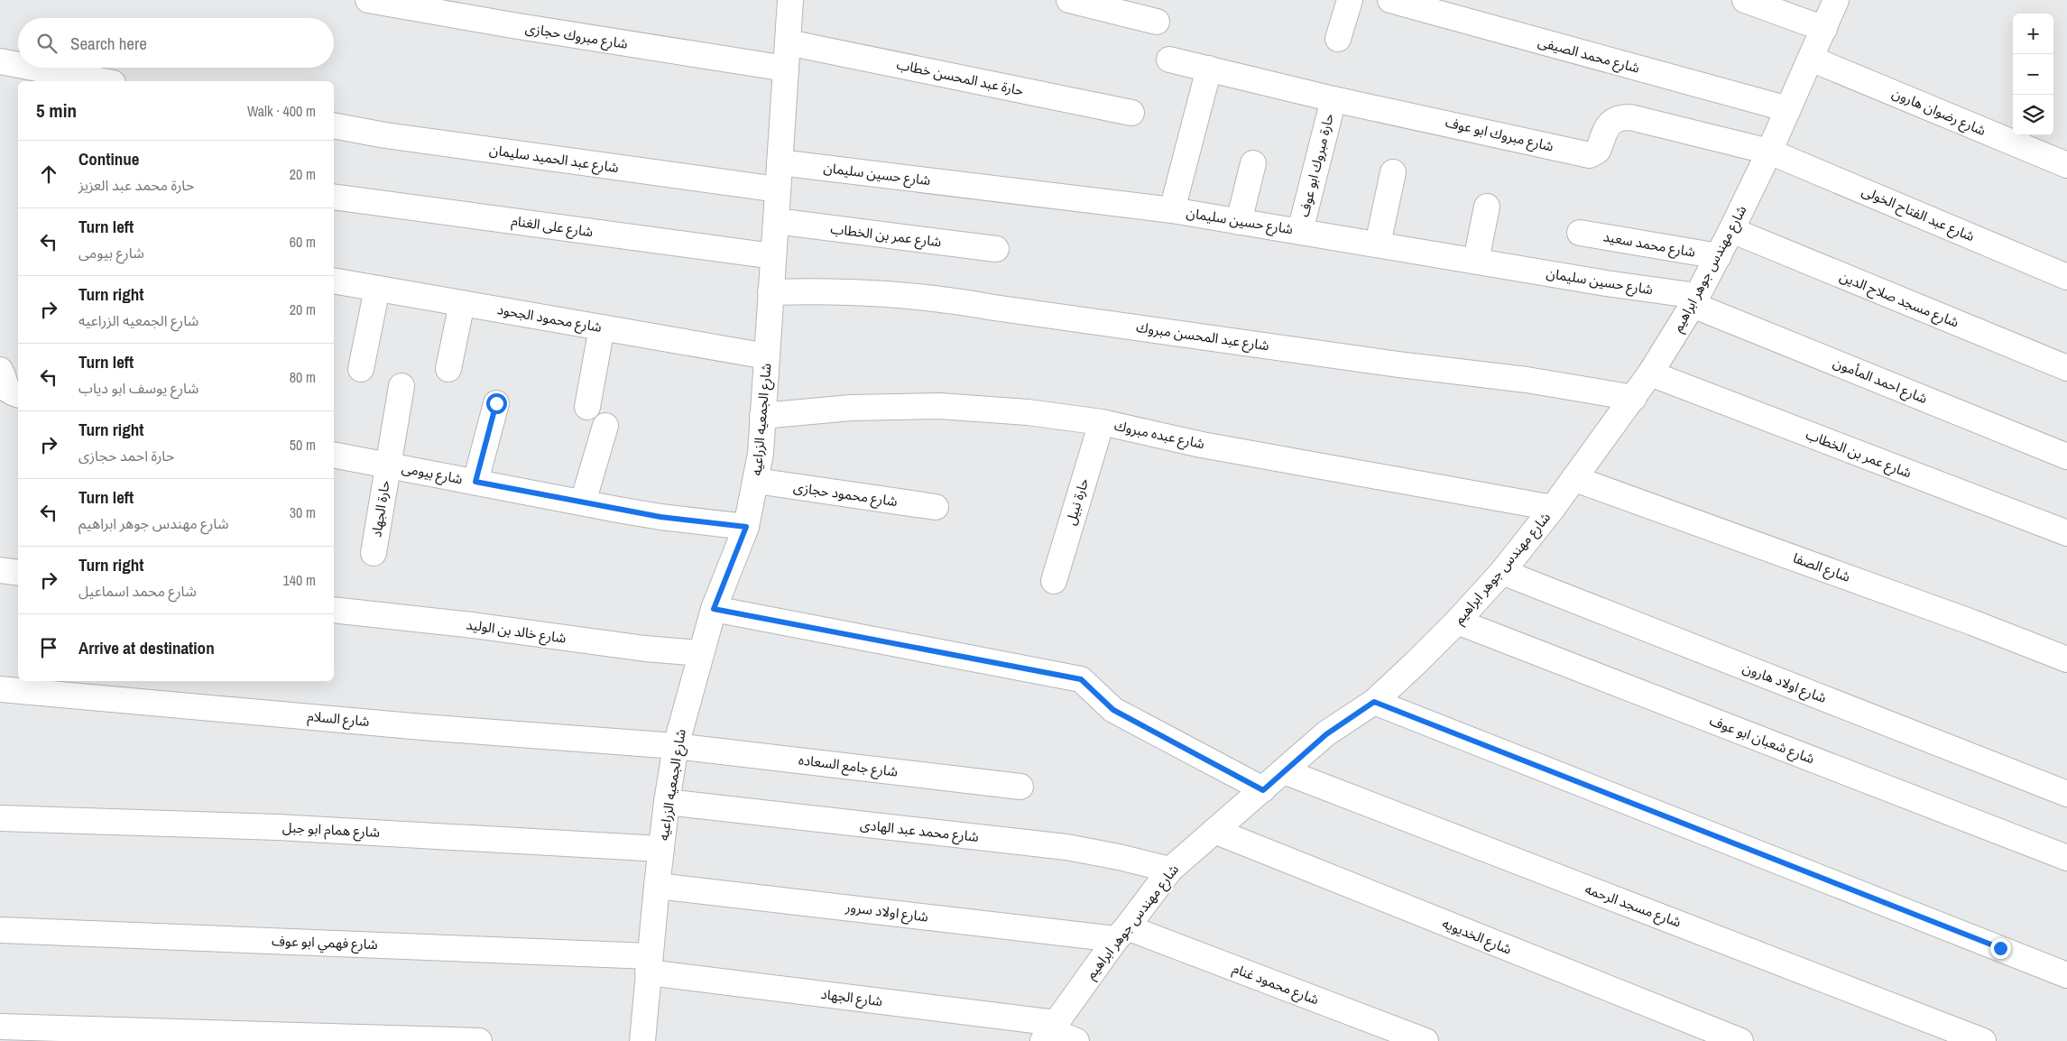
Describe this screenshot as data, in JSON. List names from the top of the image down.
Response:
{
  "streets": {
    "street": [
      "شارع مبروك حجازى",
      "شارع محمد الصيفى",
      "حارة عبد المحسن خطاب",
      "شارع رضوان هارون",
      "شارع مبروك ابو عوف",
      "شارع عبد الحميد سليمان",
      "حارة مبروك ابو عوف",
      "شارع حسين سليمان",
      "شارع عبد الفتاح الخولى",
      "شارع على الغنام",
      "شارع عمر بن الخطاب",
      "شارع محمد سعيد",
      "شارع مهندس جوهر ابراهيم",
      "شارع مسجد صلاح الدين",
      "شارع محمود الجحود",
      "شارع عبد المحسن مبروك",
      "شارع احمد المأمون",
      "شارع الجمعيه الزراعيه",
      "شارع عبده مبروك",
      "شارع بيومى",
      "شارع محمود حجازى",
      "حارة نبيل",
      "حارة الجهاد",
      "شارع الصفا",
      "شارع خالد بن الوليد",
      "شارع اولاد هارون",
      "شارع السلام",
      "شارع شعبان ابو عوف",
      "شارع جامع السعاده",
      "شارع همام ابو جبل",
      "شارع محمد عبد الهادى",
      "شارع مسجد الرحمه",
      "شارع اولاد سرور",
      "شارع الخديويه",
      "شارع فهمي ابو عوف",
      "شارع محمود غنام",
      "شارع الجهاد"
    ]
  },
  "crossings": [
    ["شارع مبروك حجازى", "شارع الجمعيه الزراعيه"],
    ["شارع محمد الصيفى", "شارع مهندس جوهر ابراهيم"],
    ["حارة عبد المحسن خطاب", "شارع الجمعيه الزراعيه"],
    ["شارع رضوان هارون", "شارع مهندس جوهر ابراهيم"],
    ["شارع مبروك ابو عوف", "حارة مبروك ابو عوف"],
    ["شارع مبروك ابو عوف", "شارع عبد الفتاح الخولى"],
    ["شارع مبروك ابو عوف", "شارع مهندس جوهر ابراهيم"],
    ["شارع عبد الحميد سليمان", "شارع الجمعيه الزراعيه"],
    ["حارة مبروك ابو عوف", "شارع حسين سليمان"],
    ["شارع حسين سليمان", "شارع مهندس جوهر ابراهيم"],
    ["شارع حسين سليمان", "شارع احمد المأمون"],
    ["شارع حسين سليمان", "شارع الجمعيه الزراعيه"],
    ["شارع عبد الفتاح الخولى", "شارع مهندس جوهر ابراهيم"],
    ["شارع على الغنام", "شارع الجمعيه الزراعيه"],
    ["شارع عمر بن الخطاب", "شارع مهندس جوهر ابراهيم"],
    ["شارع عمر بن الخطاب", "شارع الجمعيه الزراعيه"],
    ["شارع محمد سعيد", "شارع مهندس جوهر ابراهيم"],
    ["شارع مهندس جوهر ابراهيم", "شارع مسجد صلاح الدين"],
    ["شارع مهندس جوهر ابراهيم", "شارع عبد المحسن مبروك"],
    ["شارع مهندس جوهر ابراهيم", "شارع احمد المأمون"],
    ["شارع مهندس جوهر ابراهيم", "شارع عبده مبروك"],
    ["شارع مهندس جوهر ابراهيم", "شارع الصفا"],
    ["شارع مهندس جوهر ابراهيم", "شارع اولاد هارون"],
    ["شارع مهندس جوهر ابراهيم", "شارع شعبان ابو عوف"],
    ["شارع مهندس جوهر ابراهيم", "شارع محمد عبد الهادى"],
    ["شارع مهندس جوهر ابراهيم", "شارع مسجد الرحمه"],
    ["شارع مهندس جوهر ابراهيم", "شارع اولاد سرور"],
    ["شارع مهندس جوهر ابراهيم", "شارع الخديويه"],
    ["شارع مهندس جوهر ابراهيم", "شارع محمود غنام"],
    ["شارع مهندس جوهر ابراهيم", "شارع الجهاد"],
    ["شارع محمود الجحود", "شارع الجمعيه الزراعيه"],
    ["شارع عبد المحسن مبروك", "شارع الجمعيه الزراعيه"],
    ["شارع الجمعيه الزراعيه", "شارع عبده مبروك"],
    ["شارع الجمعيه الزراعيه", "شارع بيومى"],
    ["شارع الجمعيه الزراعيه", "شارع محمود حجازى"],
    ["شارع الجمعيه الزراعيه", "شارع خالد بن الوليد"],
    ["شارع الجمعيه الزراعيه", "شارع السلام"],
    ["شارع الجمعيه الزراعيه", "شارع جامع السعاده"],
    ["شارع الجمعيه الزراعيه", "شارع همام ابو جبل"],
    ["شارع الجمعيه الزراعيه", "شارع محمد عبد الهادى"],
    ["شارع الجمعيه الزراعيه", "شارع اولاد سرور"],
    ["شارع الجمعيه الزراعيه", "شارع فهمي ابو عوف"],
    ["شارع الجمعيه الزراعيه", "شارع الجهاد"],
    ["شارع عبده مبروك", "حارة نبيل"],
    ["شارع بيومى", "حارة الجهاد"],
    ["شارع السلام", "شارع جامع السعاده"],
    ["شارع اولاد سرور", "شارع محمود غنام"],
    ["شارع فهمي ابو عوف", "شارع الجهاد"]
  ],
  "page": {
    "map_buttons": ["+", "−"],
    "search": "Search here",
    "heading": ["5 min", "Walk · 400 m"],
    "list": [
      ["Continue", "حارة محمد عبد العزيز", "20 m"],
      ["Turn left", "شارع بيومى", "60 m"],
      ["Turn right", "شارع الجمعيه الزراعيه", "20 m"],
      ["Turn left", "شارع يوسف ابو دياب", "80 m"],
      ["Turn right", "حارة احمد حجازى", "50 m"],
      ["Turn left", "شارع مهندس جوهر ابراهيم", "30 m"],
      ["Turn right", "شارع محمد اسماعيل", "140 m"],
      "Arrive at destination"
    ]
  }
}
